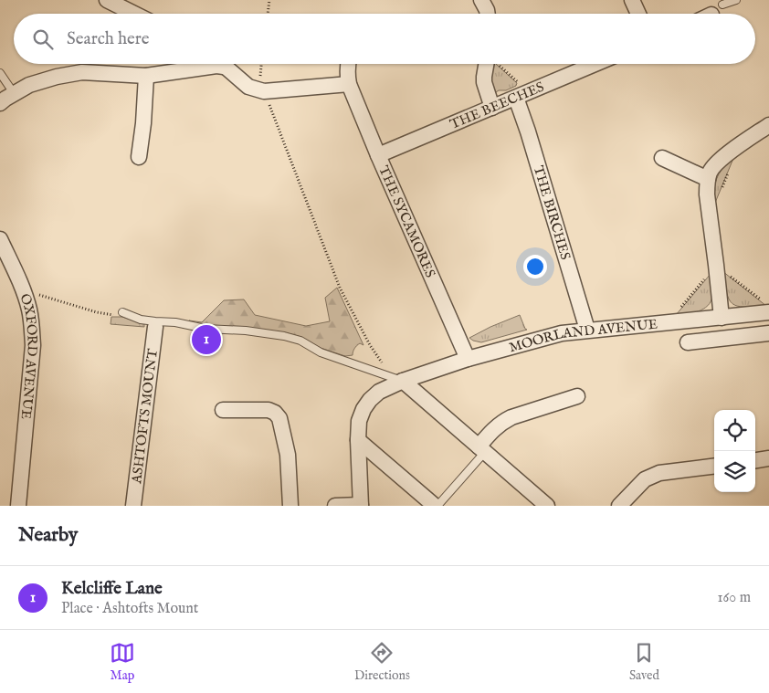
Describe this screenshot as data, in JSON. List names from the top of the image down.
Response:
{
  "streets": {
    "street": [
      "THE BEECHES",
      "THE BIRCHES",
      "THE SYCAMORES",
      "MOORLAND AVENUE",
      "OXFORD AVENUE",
      "ASHTOFTS MOUNT"
    ]
  },
  "crossings": [
    ["THE BEECHES", "THE BIRCHES"],
    ["THE BEECHES", "THE SYCAMORES"],
    ["THE BIRCHES", "MOORLAND AVENUE"],
    ["THE SYCAMORES", "MOORLAND AVENUE"]
  ],
  "page": {
    "search": "Search here",
    "pins": "1",
    "heading": "Nearby",
    "list": [
      {
        "mark": "1",
        "name": "Kelcliffe Lane",
        "note": "Place · Ashtofts Mount",
        "value": "160 m"
      }
    ],
    "nav": ["Map", "Directions", "Saved"]
  }
}
